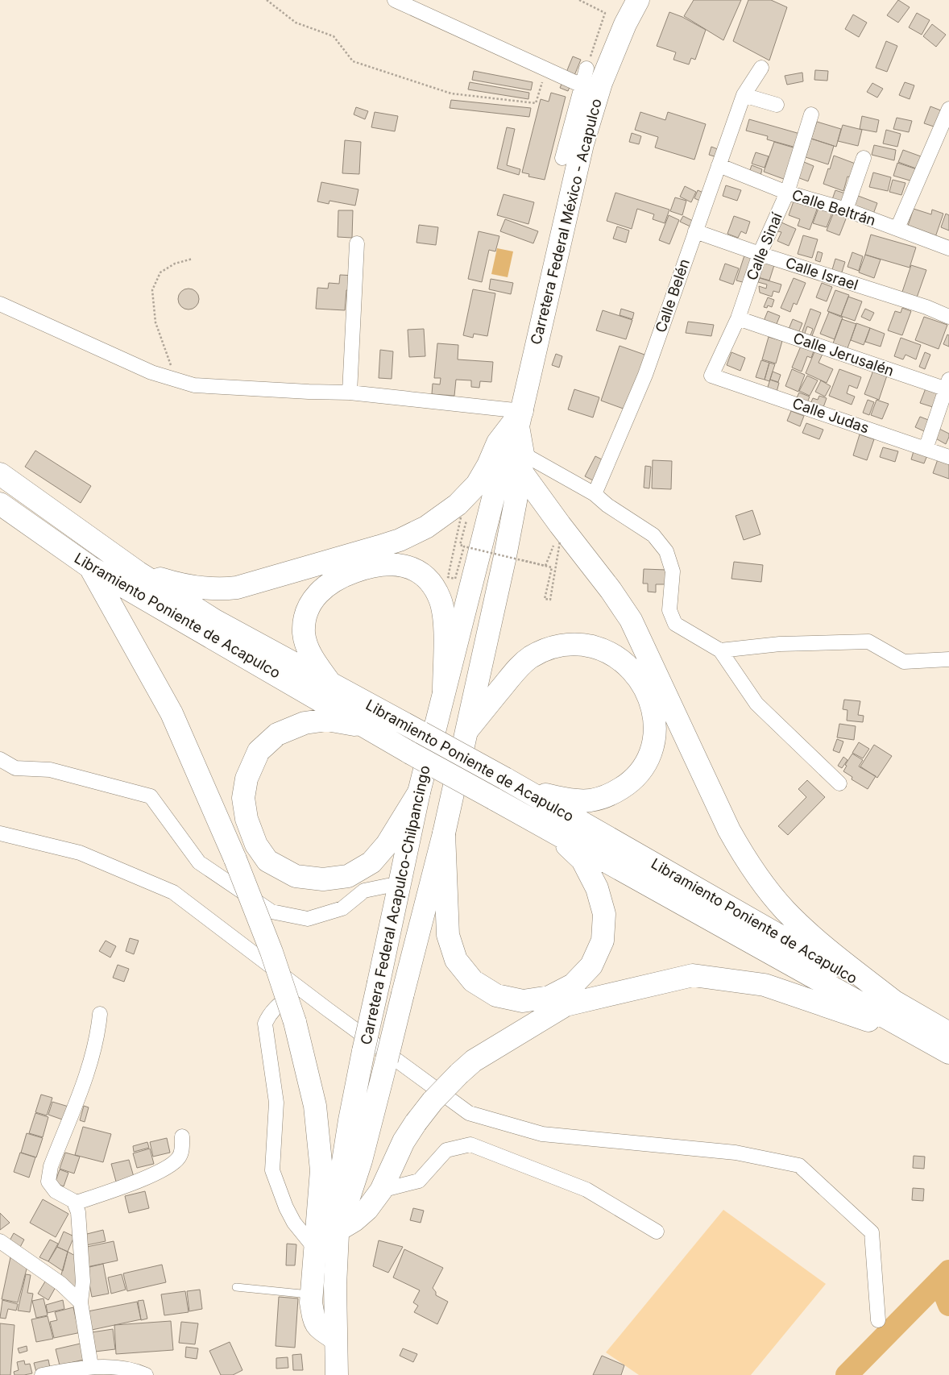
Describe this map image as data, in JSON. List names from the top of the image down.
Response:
{
  "streets": {
    "main road": ["Carretera Federal México - Acapulco", "Libramiento Poniente de Acapulco", "Carretera Federal Acapulco-Chilpancingo"],
    "street": [
      "Calle Beltrán",
      "Calle Sinaí",
      "Calle Israel",
      "Calle Belén",
      "Calle Jerusalén",
      "Calle Judas"
    ]
  },
  "crossings": [
    ["Calle Beltrán", "Calle Sinaí"],
    ["Calle Beltrán", "Calle Belén"],
    ["Carretera Federal México - Acapulco", "Carretera Federal Acapulco-Chilpancingo"],
    ["Calle Sinaí", "Calle Israel"],
    ["Calle Sinaí", "Calle Jerusalén"],
    ["Calle Sinaí", "Calle Judas"],
    ["Calle Israel", "Calle Belén"]
  ]
}
